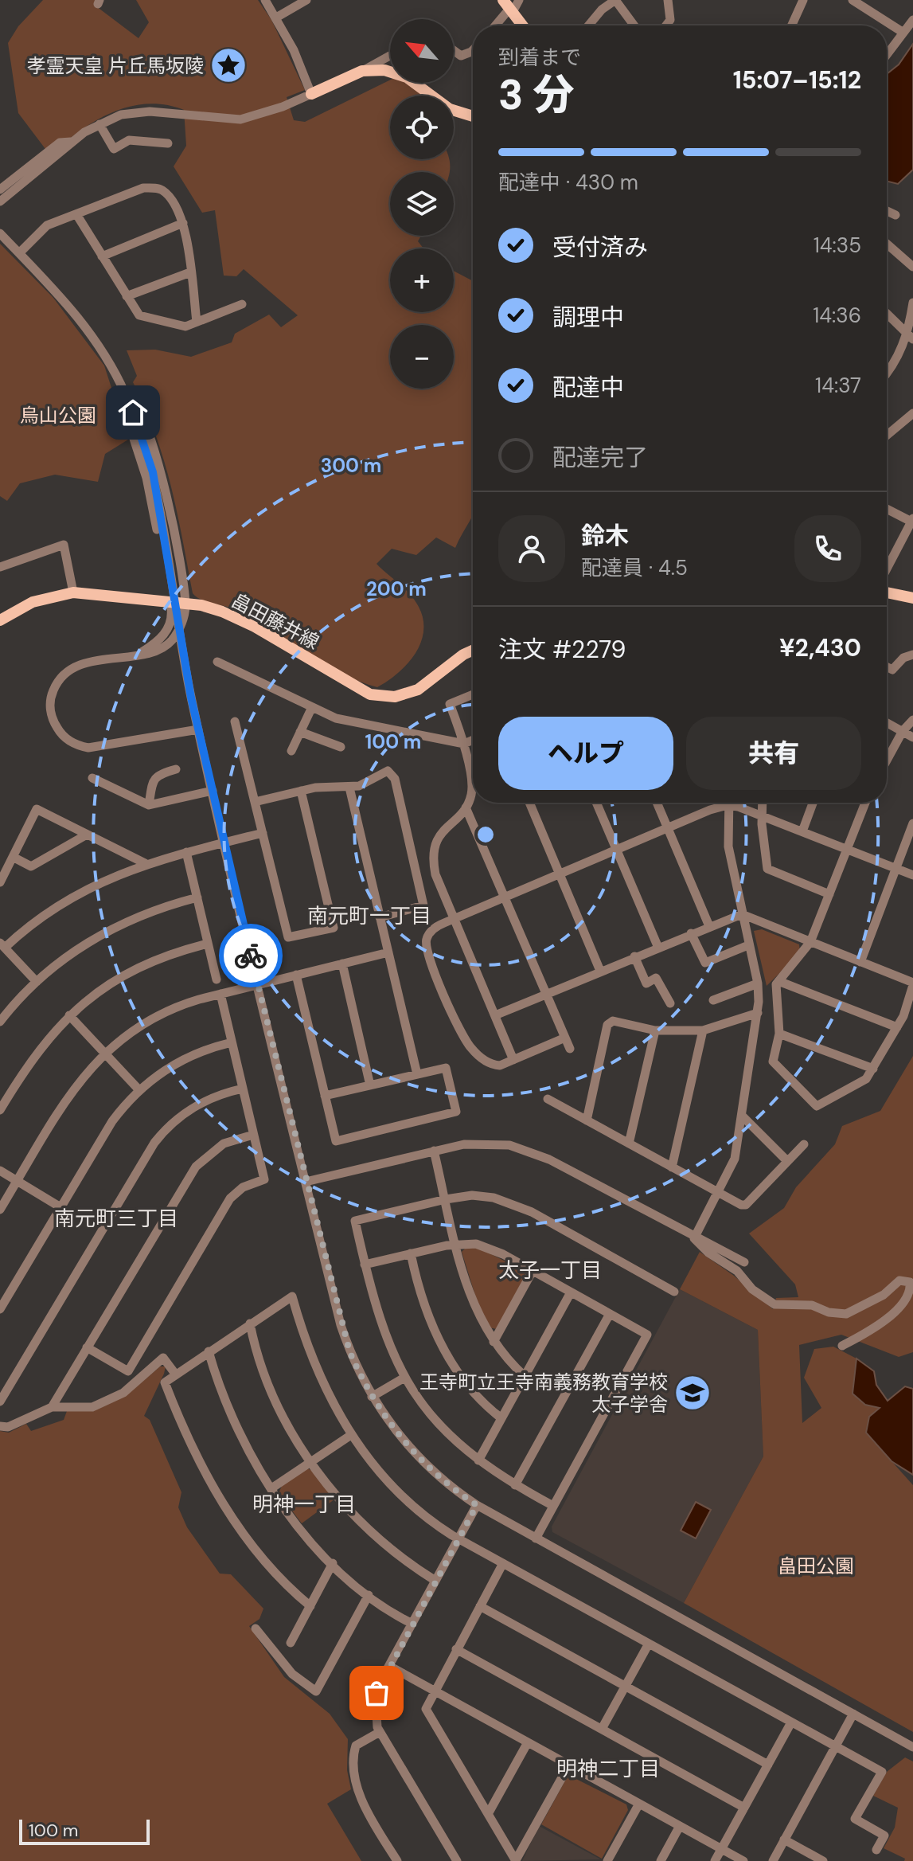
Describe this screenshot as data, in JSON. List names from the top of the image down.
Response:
{
  "streets": {
    "main road": ["畠田藤井線"]
  },
  "districts": [
    "南元町一丁目",
    "南元町三丁目",
    "太子一丁目",
    "明神一丁目",
    "明神二丁目"
  ],
  "parks": ["烏山公園", "畠田公園"],
  "places": {
    "place": ["孝霊天皇 片丘馬坂陵"],
    "school or university": ["王寺町立王寺南義務教育学校 太子学舎"]
  },
  "scale_bar": "100 m",
  "north": "top left",
  "page": {
    "map_buttons": ["+", "−"],
    "heading": ["3 分", "到着まで", "15:07–15:12"],
    "panel": [
      "鈴木",
      "配達員 · 4.5",
      "注文 #2279",
      "¥2,430"
    ],
    "bar": "配達中 · 430 m",
    "list": [
      ["受付済み", "14:35"],
      ["調理中", "14:36"],
      ["配達中", "14:37"],
      "配達完了"
    ],
    "buttons": ["ヘルプ", "共有"],
    "scale": "100 m"
  },
  "rings": ["300 m", "200 m", "100 m"]
}
